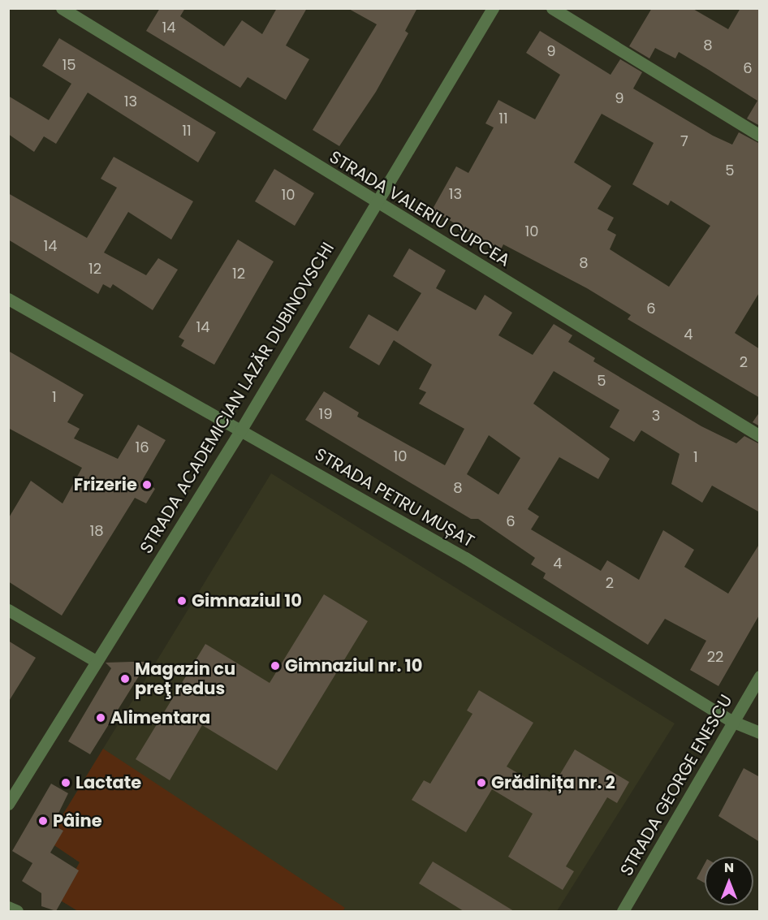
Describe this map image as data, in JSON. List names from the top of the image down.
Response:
{
  "streets": {
    "street": [
      "STRADA VALERIU CUPCEA",
      "STRADA ACADEMICIAN LAZĂR DUBINOVSCHI",
      "STRADA PETRU MUȘAT",
      "STRADA GEORGE ENESCU"
    ]
  },
  "crossings": [
    ["STRADA VALERIU CUPCEA", "STRADA ACADEMICIAN LAZĂR DUBINOVSCHI"],
    ["STRADA ACADEMICIAN LAZĂR DUBINOVSCHI", "STRADA PETRU MUȘAT"],
    ["STRADA PETRU MUȘAT", "STRADA GEORGE ENESCU"]
  ],
  "places": [
    "Frizerie",
    "Gimnaziul 10",
    "Gimnaziul nr. 10",
    "Magazin cu preţ redus",
    "Alimentara",
    "Lactate",
    "Grădinița nr. 2",
    "Pâine"
  ],
  "house_numbers": [
    "14",
    "8",
    "9",
    "15",
    "6",
    "9",
    "13",
    "11",
    "11",
    "7",
    "5",
    "13",
    "10",
    "10",
    "14",
    "8",
    "12",
    "12",
    "6",
    "14",
    "4",
    "2",
    "5",
    "1",
    "19",
    "3",
    "16",
    "10",
    "1",
    "8",
    "6",
    "18",
    "4",
    "2",
    "22"
  ],
  "north": "top"
}
